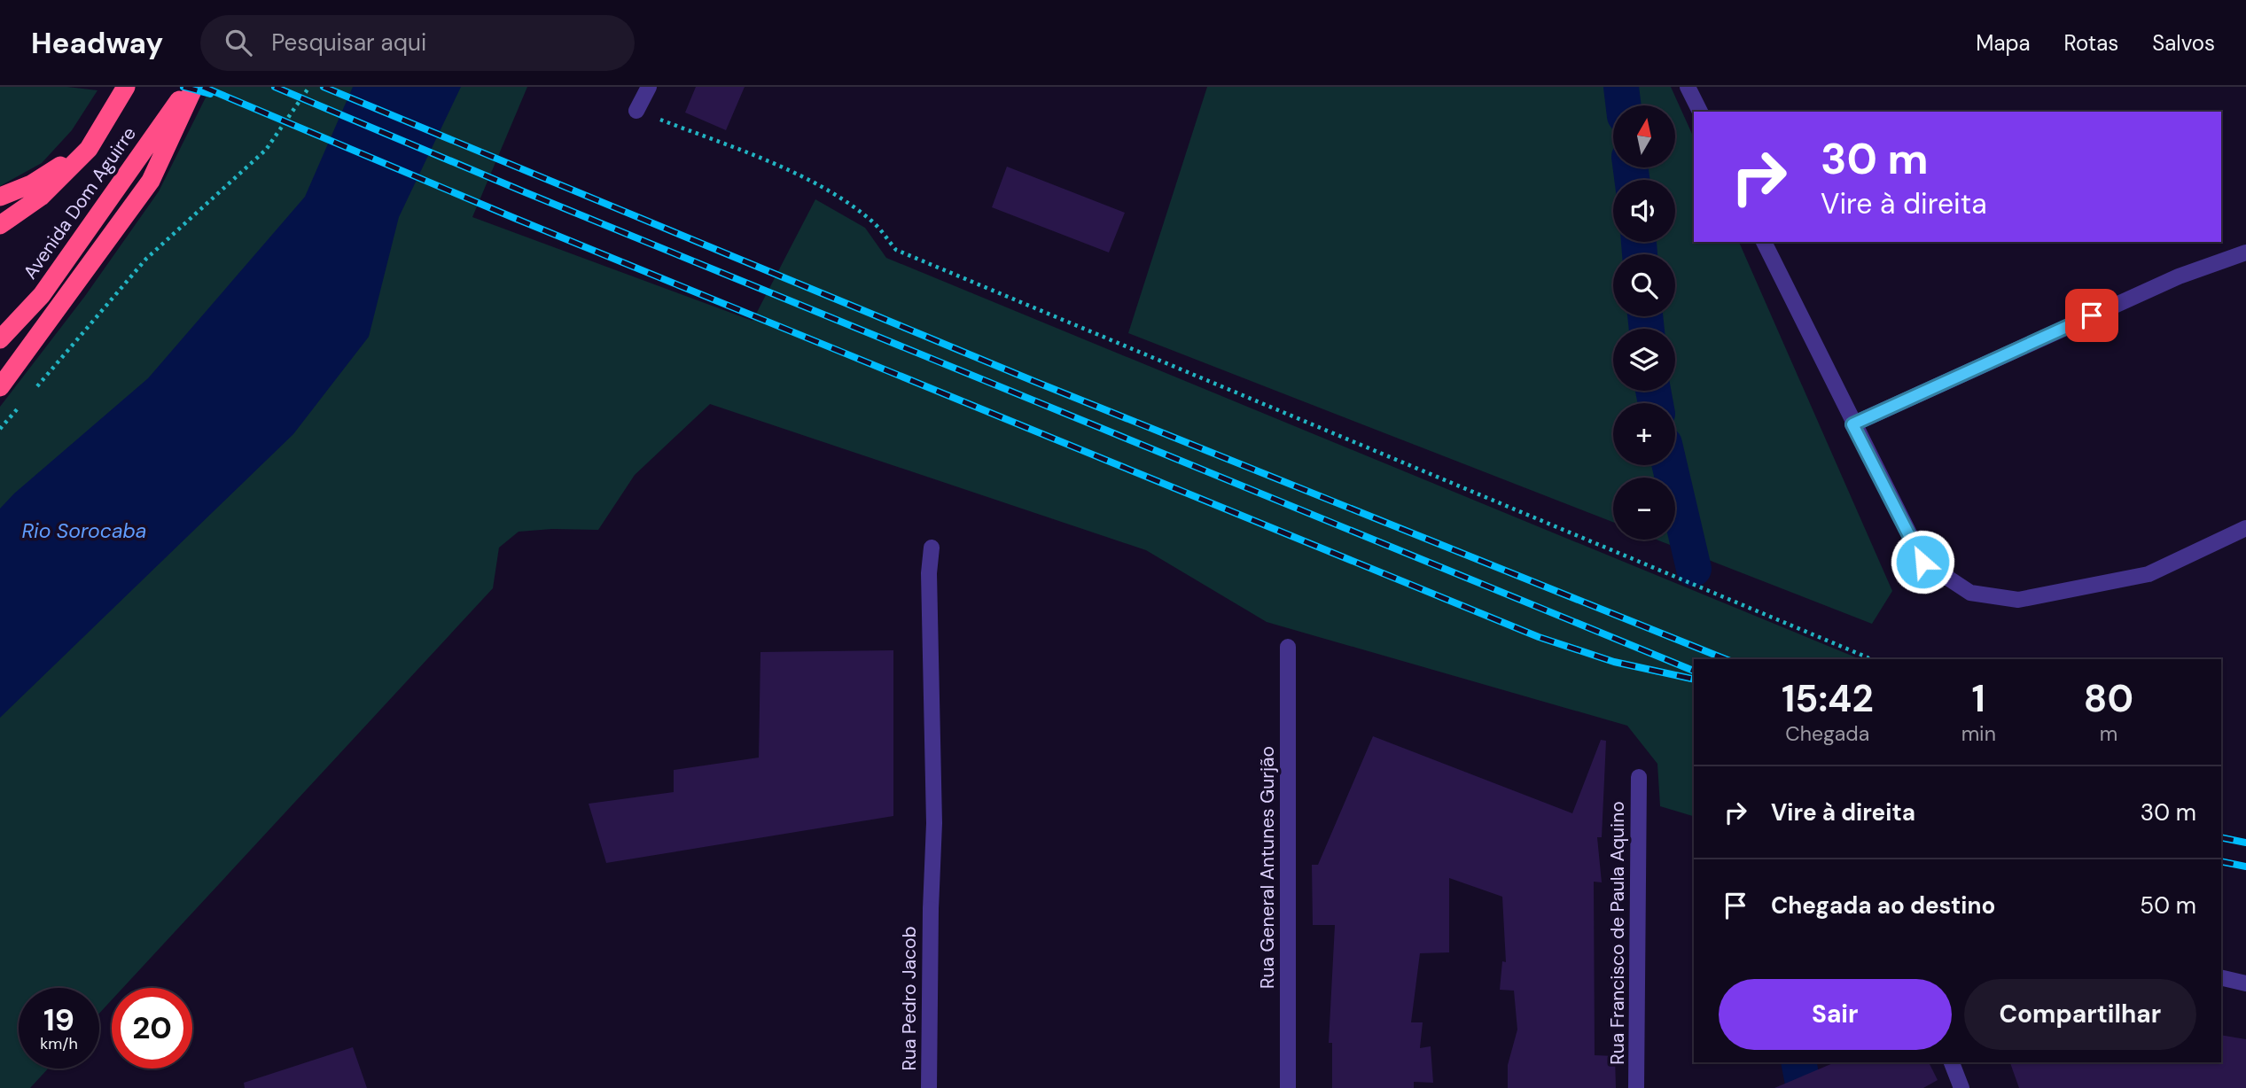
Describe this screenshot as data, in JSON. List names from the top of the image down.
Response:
{
  "streets": {
    "highway": ["Avenida Dom Aguirre"],
    "street": ["Rua General Antunes Gurjão", "Rua Francisco de Paula Aquino", "Rua Pedro Jacob"]
  },
  "water": ["Rio Sorocaba"],
  "north": "top",
  "page": {
    "header": "Headway",
    "search": "Pesquisar aqui",
    "nav": ["Mapa", "Rotas", "Salvos"],
    "map_buttons": ["+", "−"],
    "turn": ["30 m", "Vire à direita"],
    "eta": [
      "15:42",
      "Chegada",
      "1",
      "min",
      "80",
      "m"
    ],
    "list": [
      {
        "name": "Vire à direita",
        "value": "30 m"
      },
      {
        "name": "Chegada ao destino",
        "value": "50 m"
      }
    ],
    "buttons": ["Sair", "Compartilhar"],
    "speed": "19 km/h",
    "limit": "20"
  }
}
